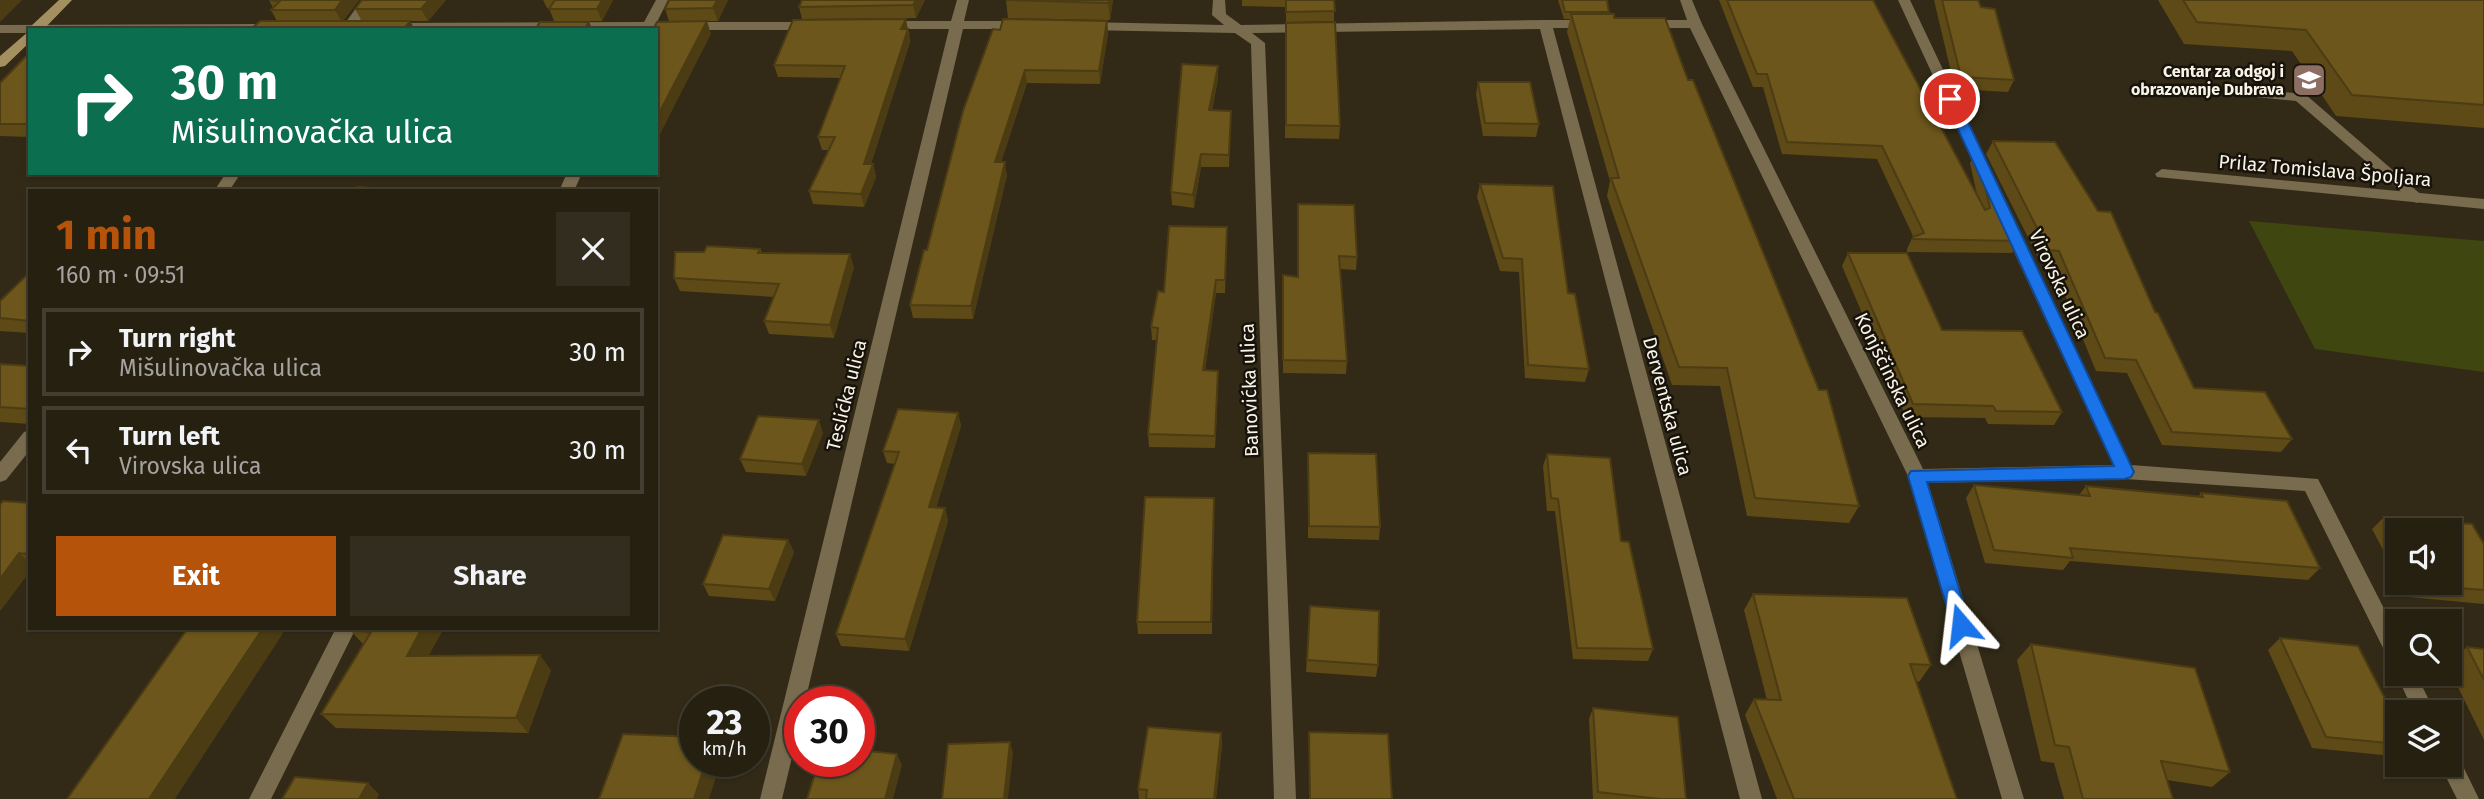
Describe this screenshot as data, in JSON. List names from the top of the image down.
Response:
{
  "streets": {
    "street": [
      "Prilaz Tomislava Špoljara",
      "Virovska ulica",
      "Konjščinska ulica",
      "Banovićka ulica",
      "Teslićka ulica",
      "Derventska ulica"
    ]
  },
  "places": {
    "school or university": ["Centar za odgoj i obrazovanje Dubrava"]
  },
  "page": {
    "turn": ["30 m", "Mišulinovačka ulica"],
    "heading": ["1 min", "160 m · 09:51"],
    "list": [
      {
        "name": "Turn right",
        "note": "Mišulinovačka ulica",
        "value": "30 m"
      },
      {
        "name": "Turn left",
        "note": "Virovska ulica",
        "value": "30 m"
      }
    ],
    "buttons": ["Exit", "Share"],
    "speed": "23 km/h",
    "limit": "30"
  }
}
